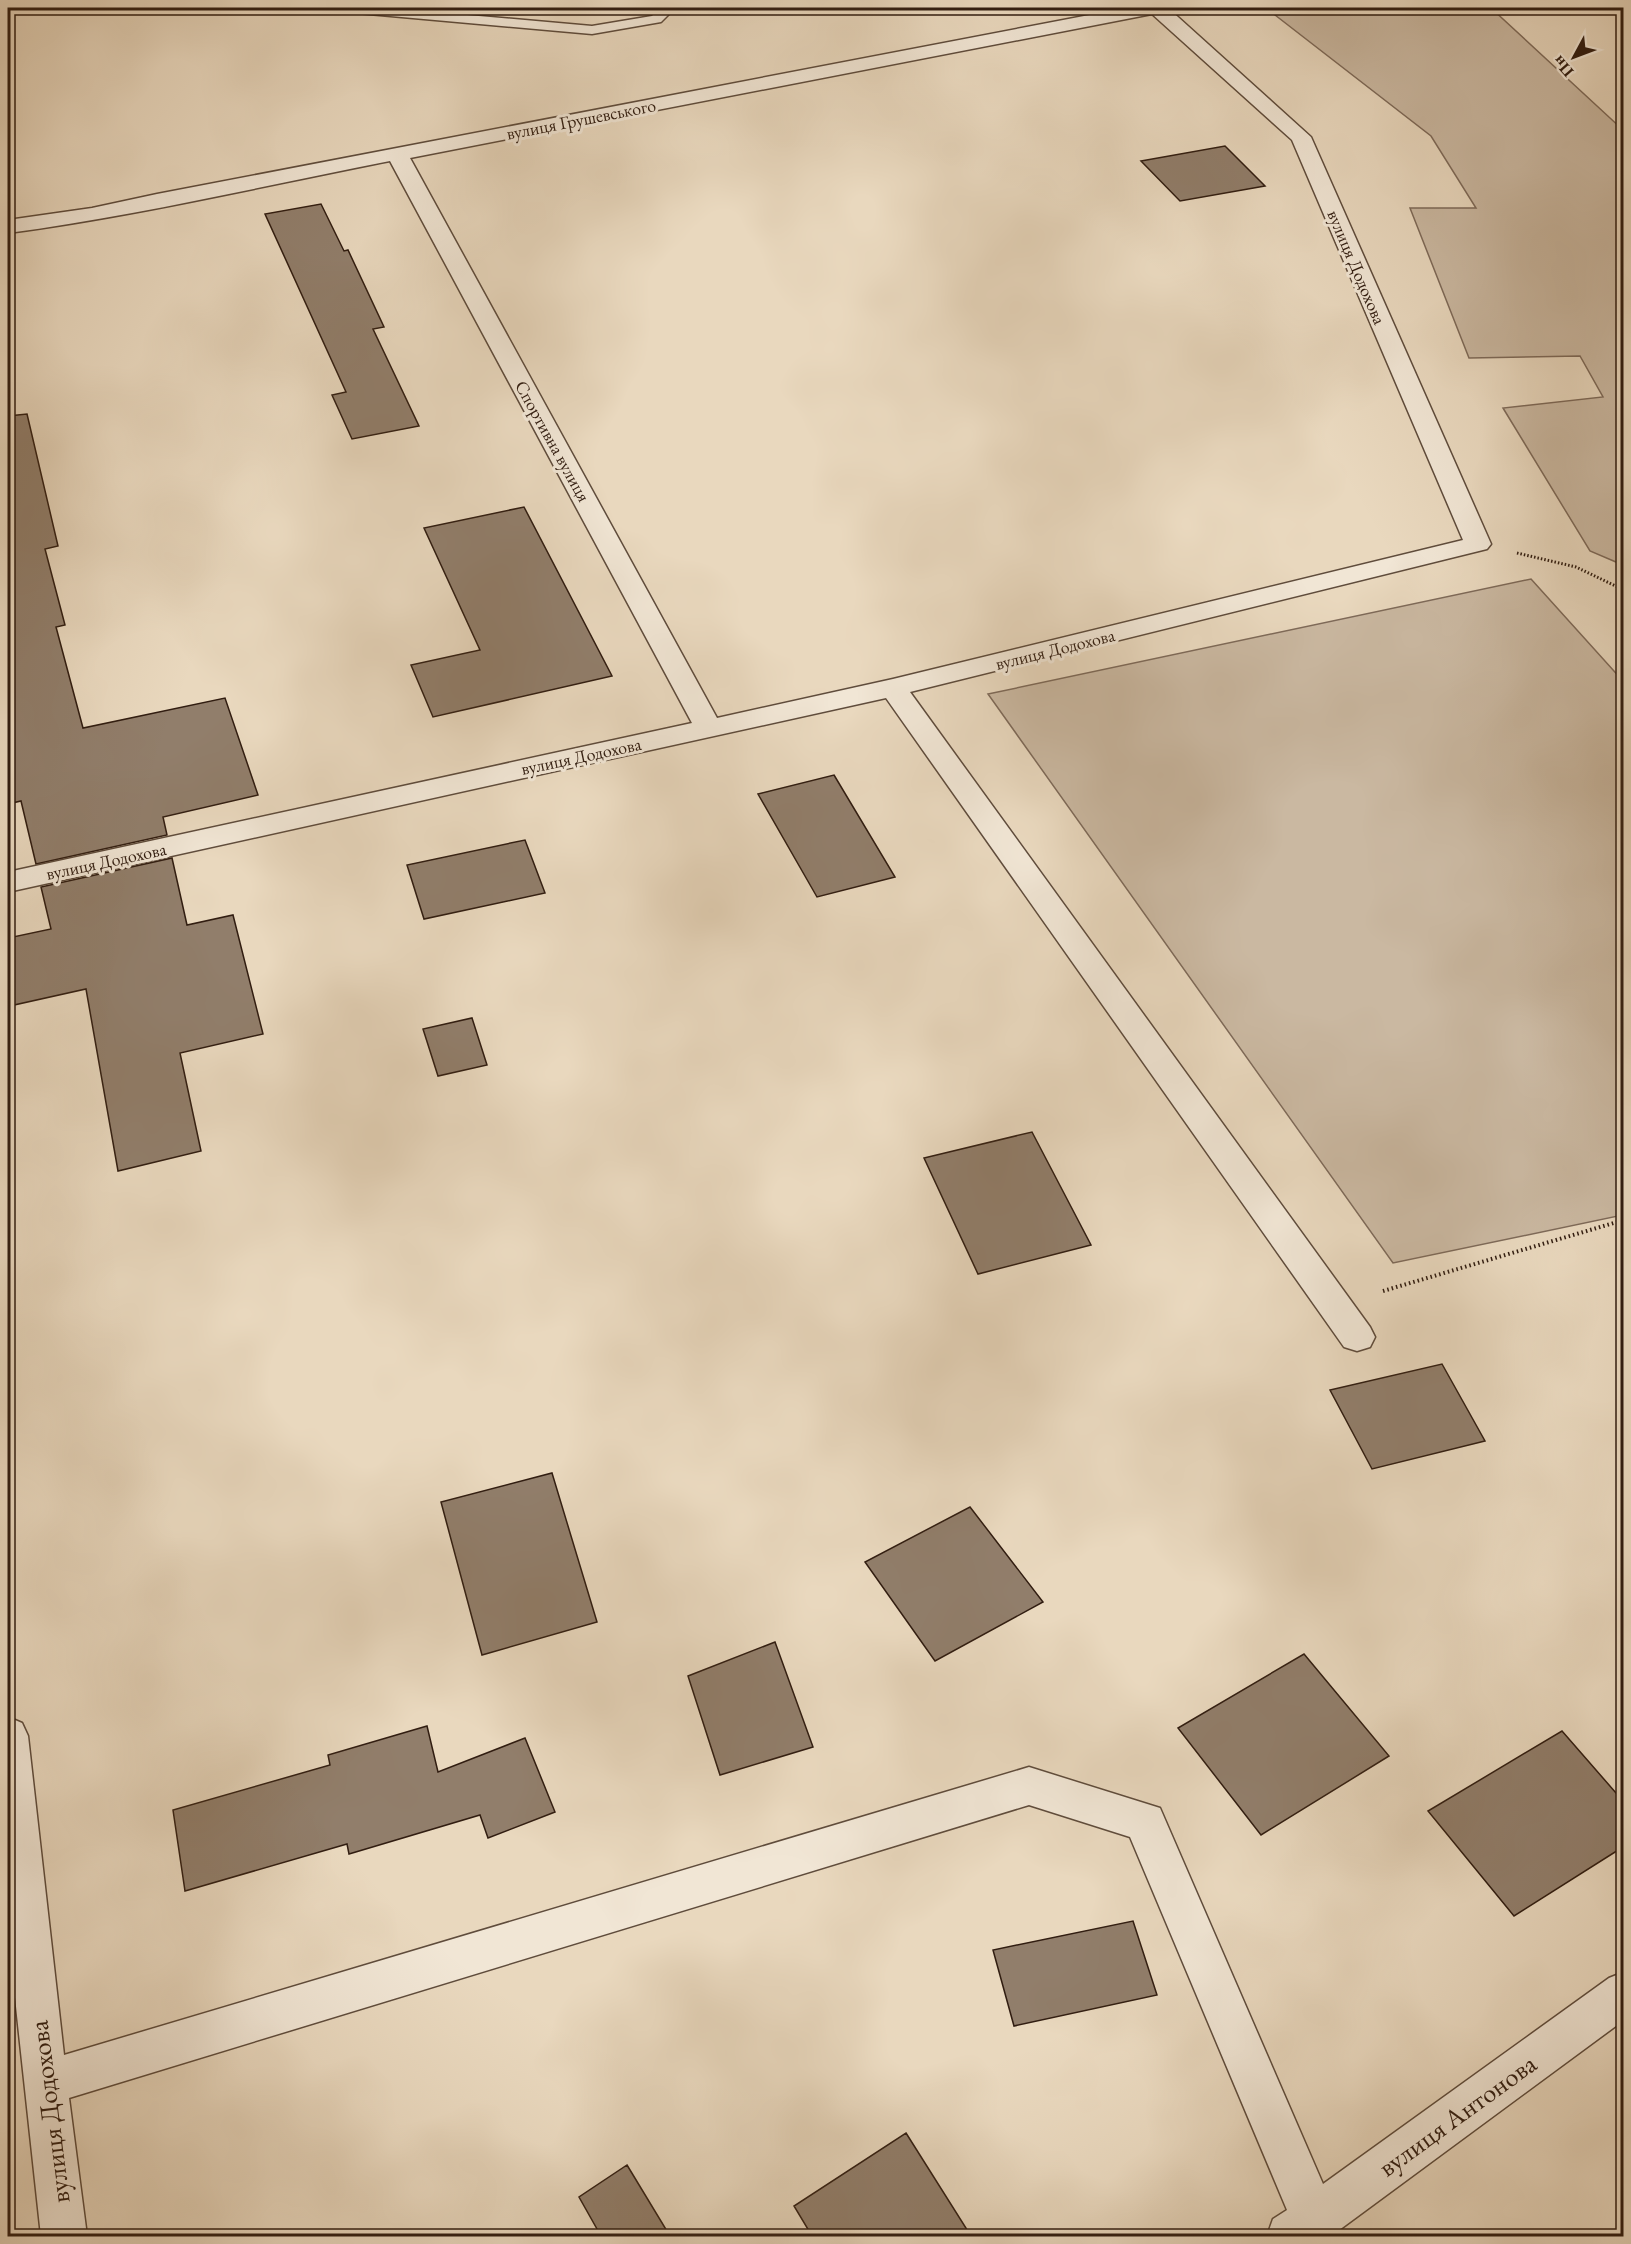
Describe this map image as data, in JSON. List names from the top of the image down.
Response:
{
  "streets": {
    "street": [
      "вулиця Грушевського",
      "вулиця Додохова",
      "Спортивна вулиця",
      "вулиця Антонова"
    ]
  },
  "crossings": [
    ["вулиця Грушевського", "вулиця Додохова"],
    ["вулиця Грушевського", "Спортивна вулиця"],
    ["вулиця Додохова", "Спортивна вулиця"]
  ],
  "north": "bottom left"
}
